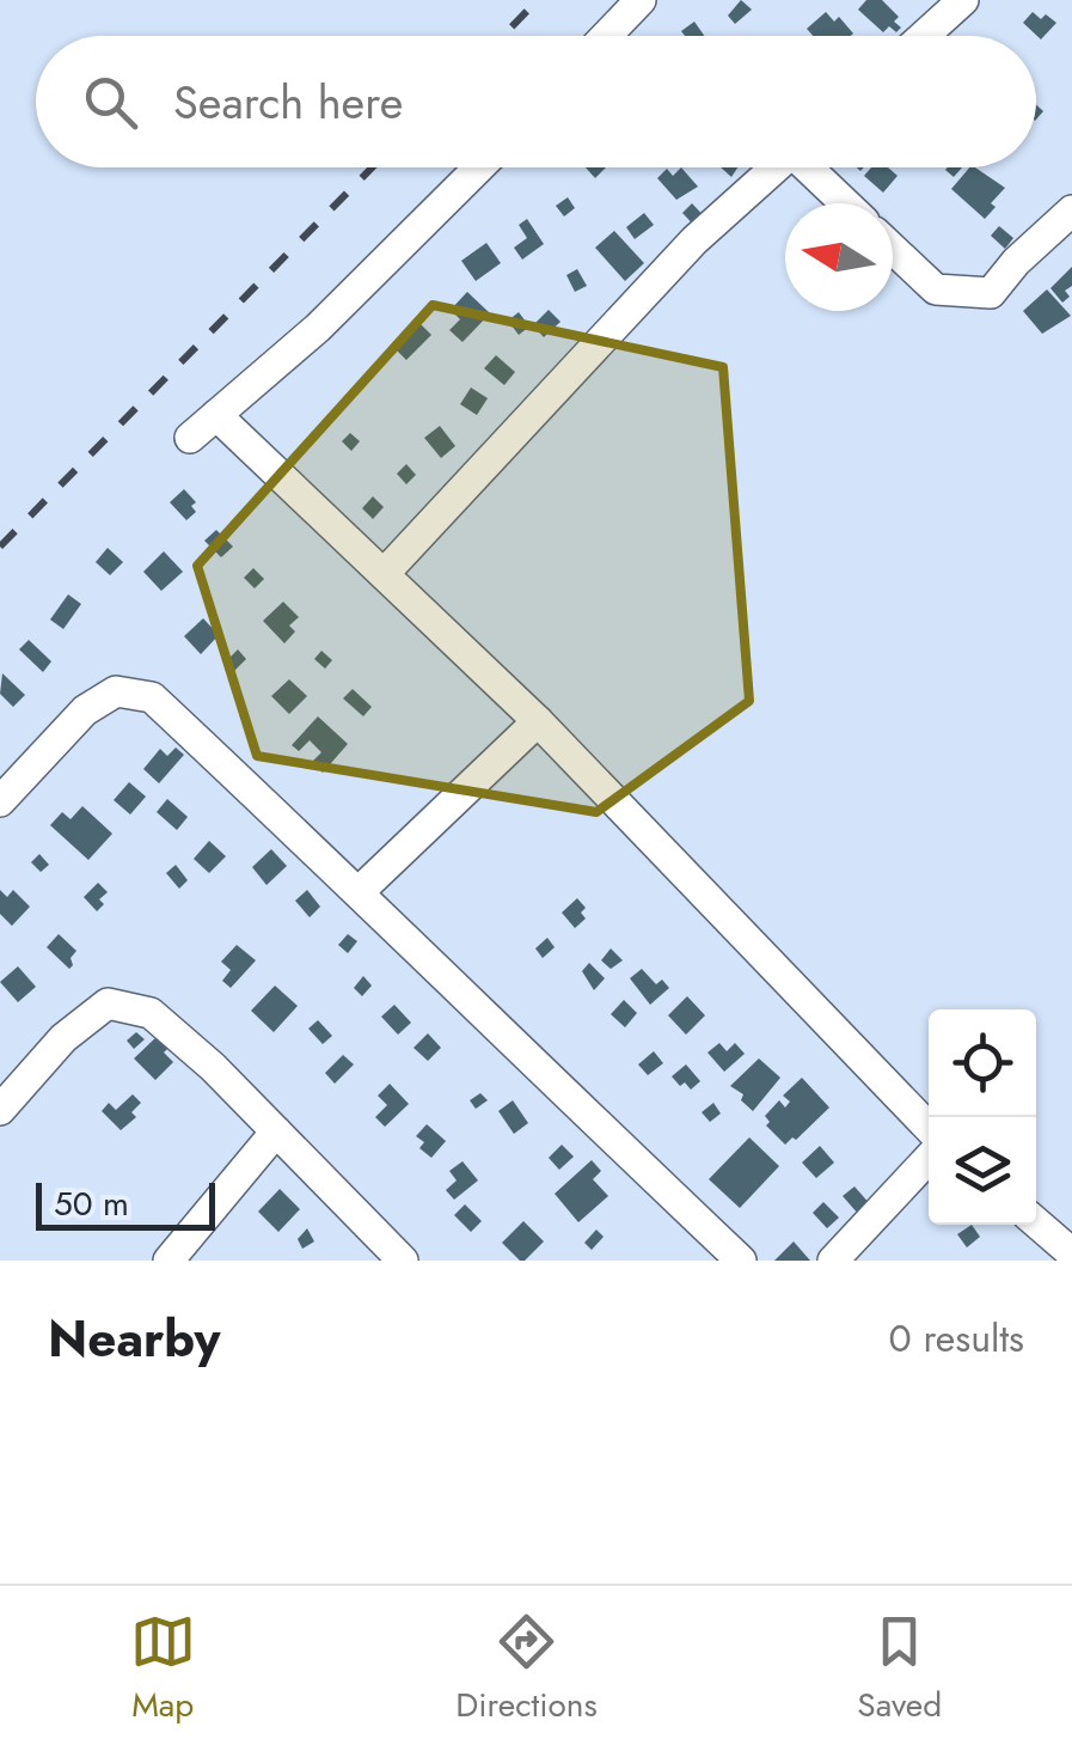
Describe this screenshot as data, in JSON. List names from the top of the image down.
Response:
{
  "scale_bar": "50 m",
  "north": "left",
  "page": {
    "search": "Search here",
    "scale": "50 m",
    "heading": ["Nearby", "0 results"],
    "nav": ["Map", "Directions", "Saved"]
  }
}
